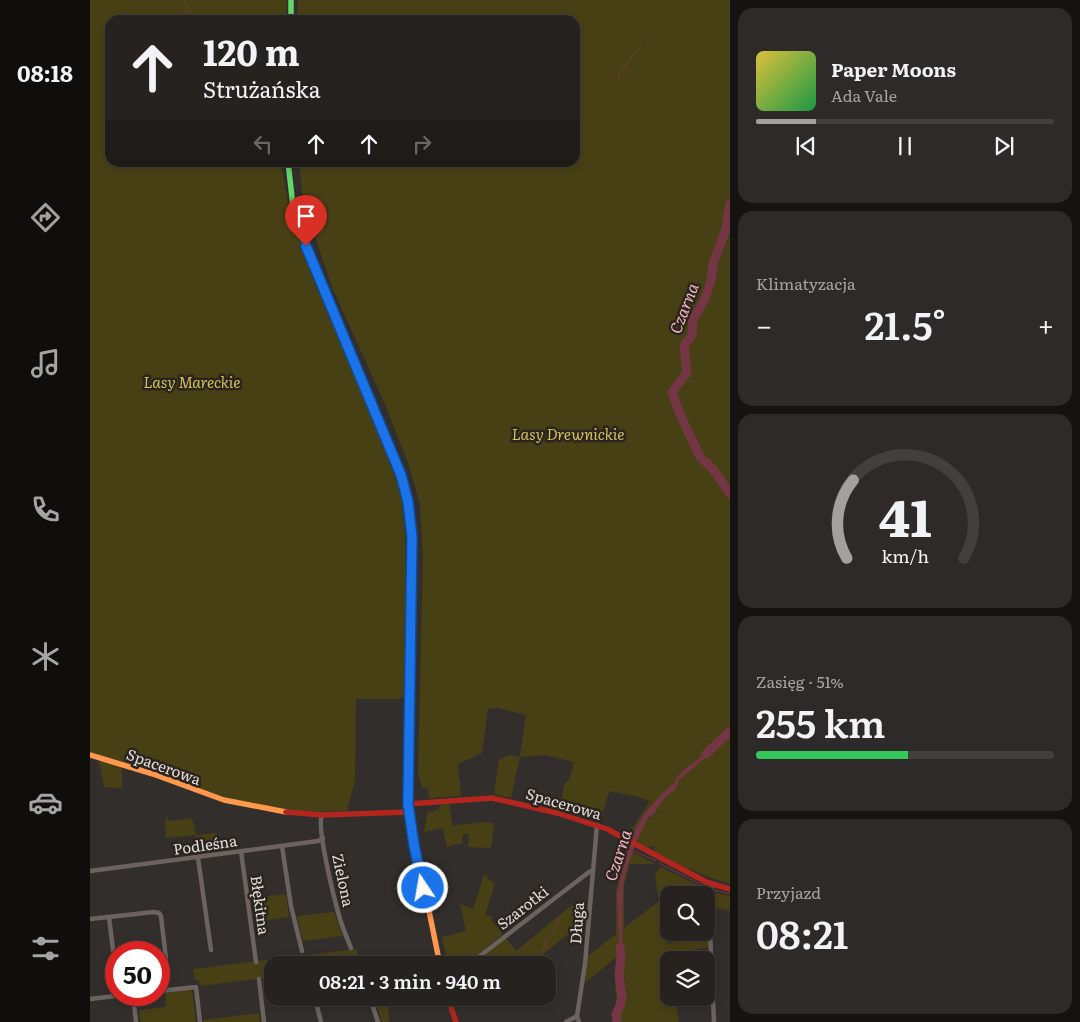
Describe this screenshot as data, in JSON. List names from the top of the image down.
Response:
{
  "streets": {
    "main road": ["Spacerowa"],
    "street": [
      "Podleśna",
      "Zielona",
      "Błękitna",
      "Szarotki",
      "Długa"
    ]
  },
  "crossings": [
    ["Spacerowa", "Zielona"],
    ["Spacerowa", "Długa"],
    ["Podleśna", "Zielona"],
    ["Podleśna", "Błękitna"],
    ["Szarotki", "Długa"]
  ],
  "water": ["Czarna"],
  "parks": ["Lasy Mareckie", "Lasy Drewnickie"],
  "page": {
    "tabs": "08:18",
    "turn": ["120 m", "Strużańska"],
    "song": ["Paper Moons", "Ada Vale"],
    "tile": [
      "Klimatyzacja",
      ["Zasięg · 51%", "255 km"],
      ["Przyjazd", "08:21"]
    ],
    "heat": ["−", "21.5°", "+"],
    "limit": "50",
    "trip": "08:21 · 3 min · 940 m",
    "gauge": ["41", "km/h"]
  }
}
